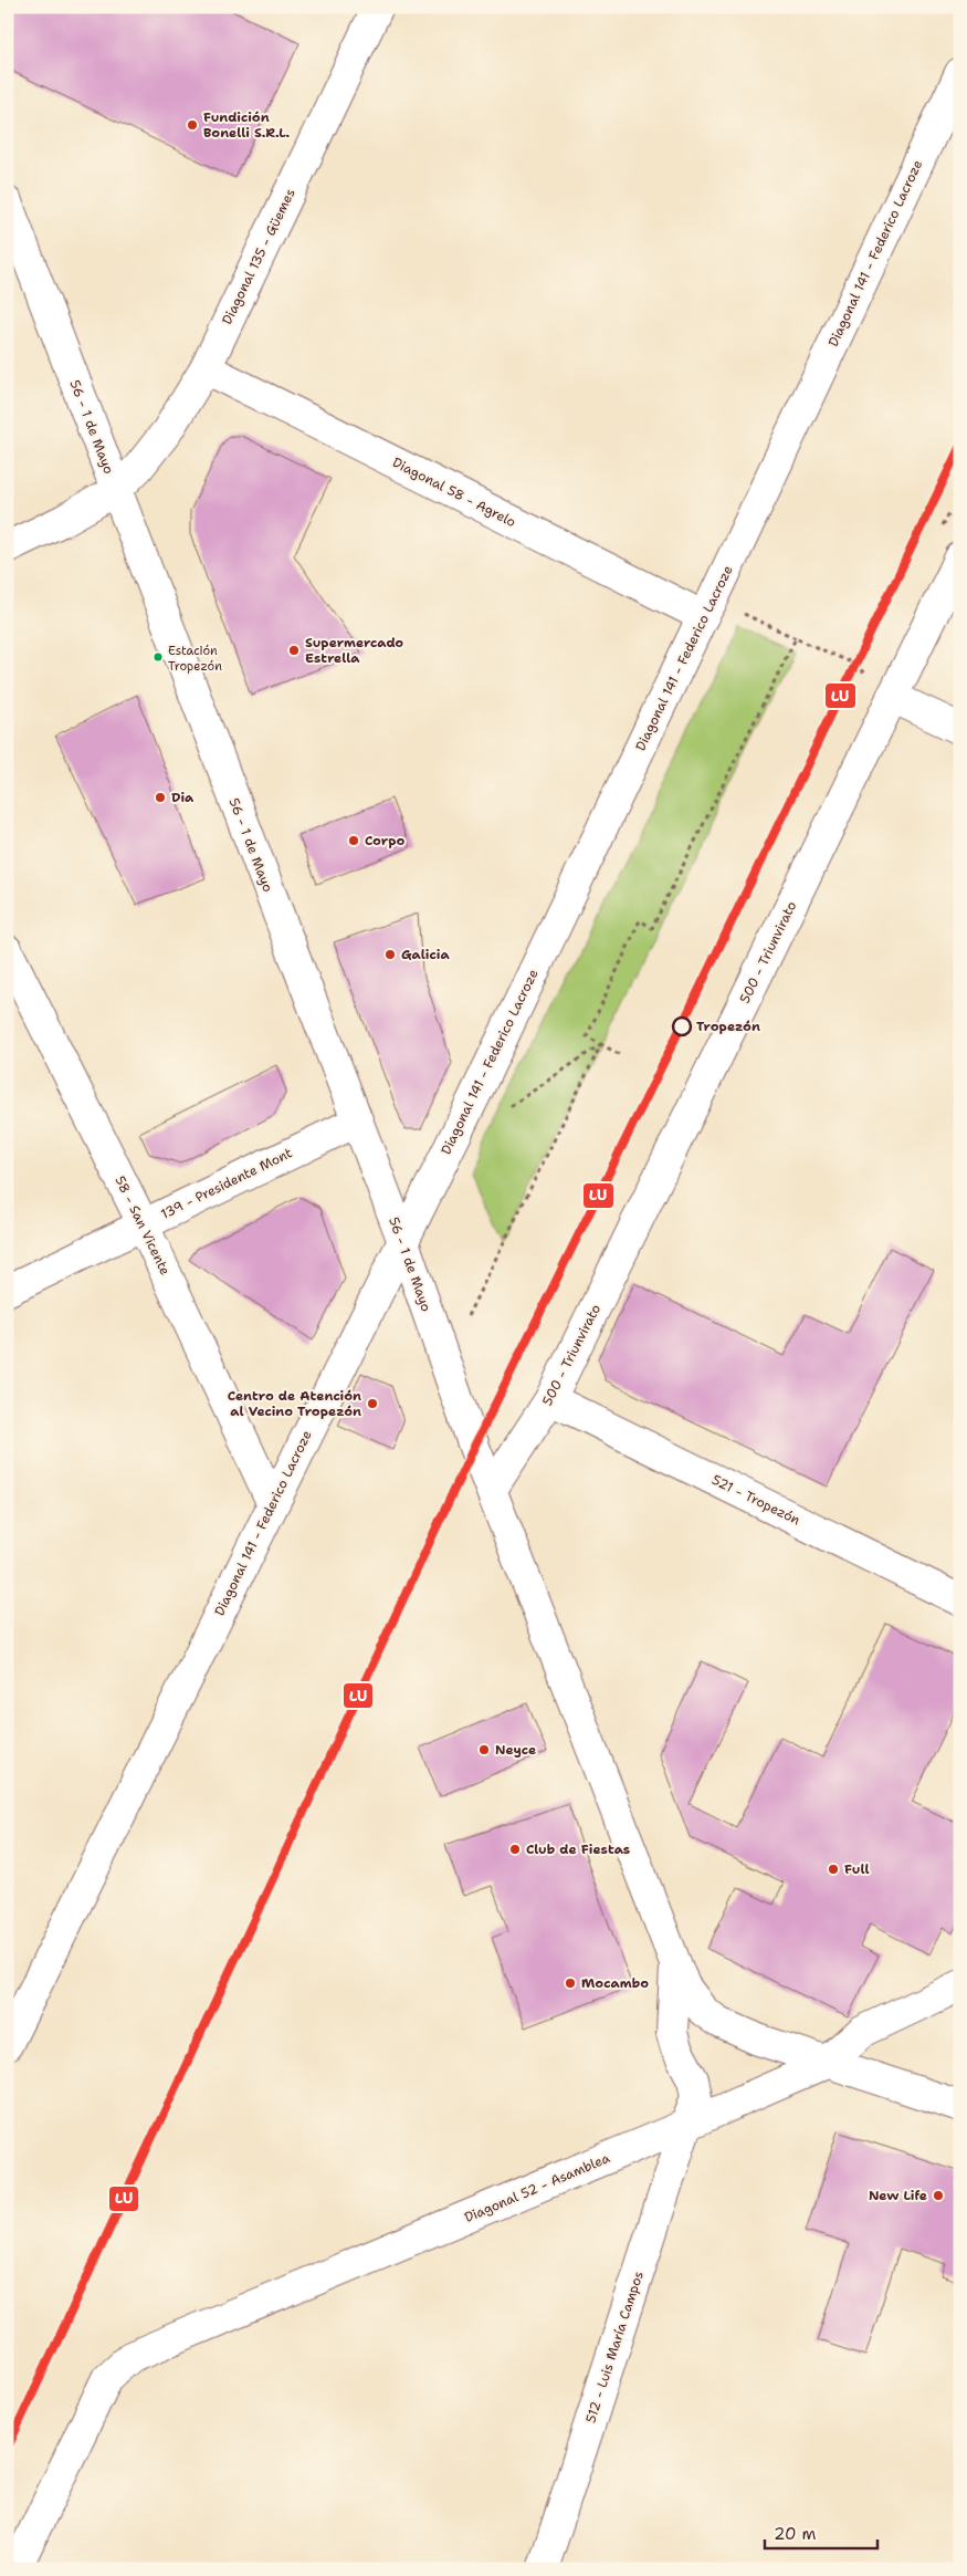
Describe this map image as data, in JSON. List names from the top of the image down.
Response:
{
  "streets": {
    "street": [
      "Diagonal 141 - Federico Lacroze",
      "Diagonal 135 - Güemes",
      "56 - 1 de Mayo",
      "Diagonal 58 - Agrelo",
      "500 - Triunvirato",
      "139 - Presidente Mont",
      "58 - San Vicente",
      "521 - Tropezón",
      "Diagonal 52 - Asamblea",
      "512 - Luis María Campos"
    ]
  },
  "crossings": [
    ["Diagonal 141 - Federico Lacroze", "56 - 1 de Mayo"],
    ["Diagonal 141 - Federico Lacroze", "Diagonal 58 - Agrelo"],
    ["Diagonal 141 - Federico Lacroze", "58 - San Vicente"],
    ["Diagonal 135 - Güemes", "56 - 1 de Mayo"],
    ["Diagonal 135 - Güemes", "Diagonal 58 - Agrelo"],
    ["56 - 1 de Mayo", "500 - Triunvirato"],
    ["56 - 1 de Mayo", "139 - Presidente Mont"],
    ["56 - 1 de Mayo", "Diagonal 52 - Asamblea"],
    ["56 - 1 de Mayo", "512 - Luis María Campos"],
    ["500 - Triunvirato", "521 - Tropezón"],
    ["139 - Presidente Mont", "58 - San Vicente"],
    ["Diagonal 52 - Asamblea", "512 - Luis María Campos"]
  ],
  "places": [
    "Fundición Bonelli S.R.L.",
    "Supermercado Estrella",
    "Estación Tropezón",
    "Dia",
    "Corpo",
    "Galicia",
    "Tropezón",
    "Centro de Atención al Vecino Tropezón",
    "Neyce",
    "Club de Fiestas",
    "Full",
    "Mocambo",
    "New Life"
  ],
  "lines": ["transit line LU"],
  "scale_bar": "20 m"
}
